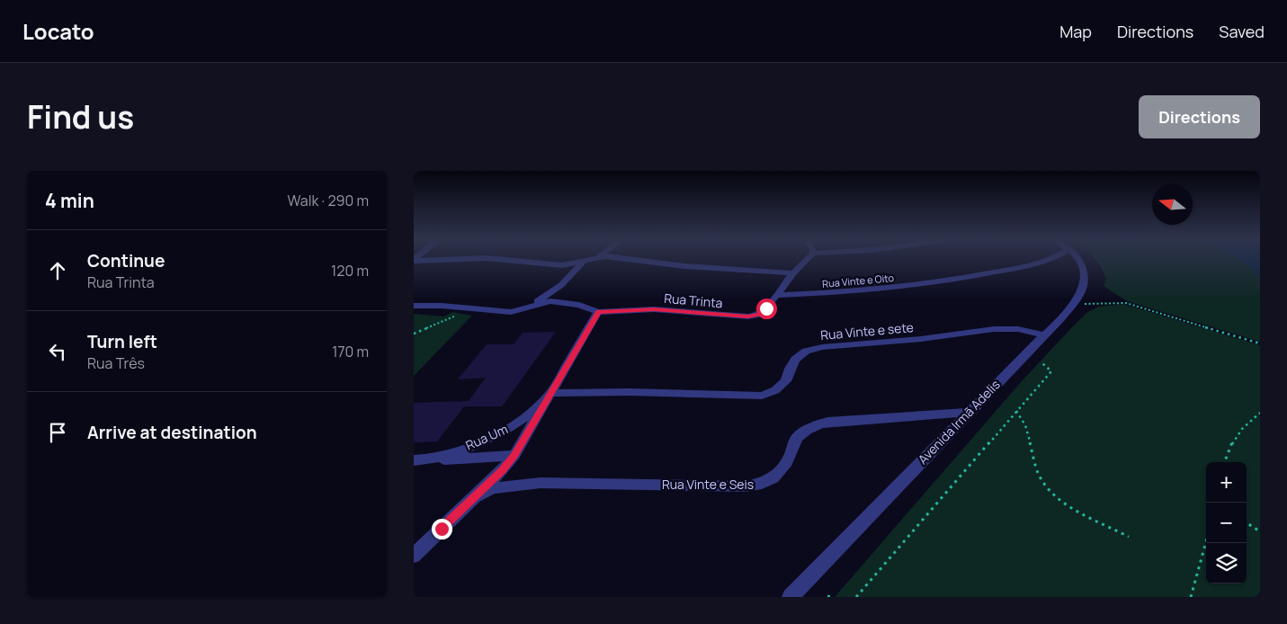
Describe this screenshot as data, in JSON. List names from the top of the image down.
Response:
{
  "streets": {
    "street": [
      "Rua Vinte e Oito",
      "Rua Trinta",
      "Rua Vinte e sete",
      "Avenida Irmã Adelis",
      "Rua Um",
      "Rua Vinte e Seis"
    ]
  },
  "crossings": [
    ["Rua Vinte e Oito", "Rua Trinta"],
    ["Rua Vinte e sete", "Avenida Irmã Adelis"],
    ["Rua Vinte e sete", "Rua Um"],
    ["Avenida Irmã Adelis", "Rua Vinte e Seis"]
  ],
  "north": "left",
  "page": {
    "header": "Locato",
    "nav": ["Map", "Directions", "Saved"],
    "title": "Find us",
    "buttons": "Directions",
    "heading": ["4 min", "Walk · 290 m"],
    "list": [
      ["Continue", "Rua Trinta", "120 m"],
      ["Turn left", "Rua Três", "170 m"],
      "Arrive at destination"
    ],
    "map_buttons": ["+", "−"]
  }
}
